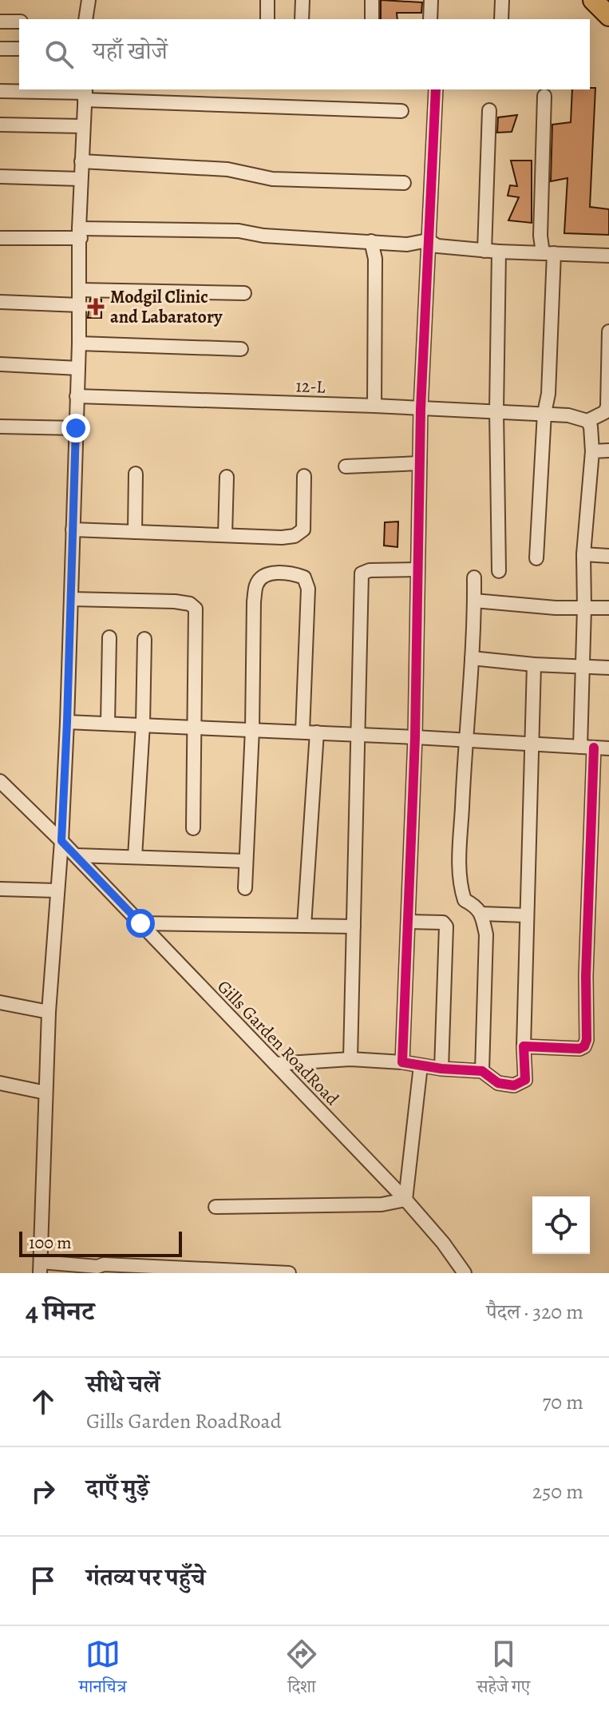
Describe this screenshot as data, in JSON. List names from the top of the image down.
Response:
{
  "streets": {
    "street": ["12-L", "Gills Garden RoadRoad"]
  },
  "places": {
    "health": ["Modgil Clinic and Labaratory"]
  },
  "scale_bar": "100 m",
  "page": {
    "search": "यहाँ खोजें",
    "scale": "100 m",
    "heading": ["4 मिनट", "पैदल · 320 m"],
    "list": [
      ["सीधे चलें", "Gills Garden RoadRoad", "70 m"],
      ["दाएँ मुड़ें", "250 m"],
      "गंतव्य पर पहुँचे"
    ],
    "nav": ["मानचित्र", "दिशा", "सहेजे गए"]
  }
}
